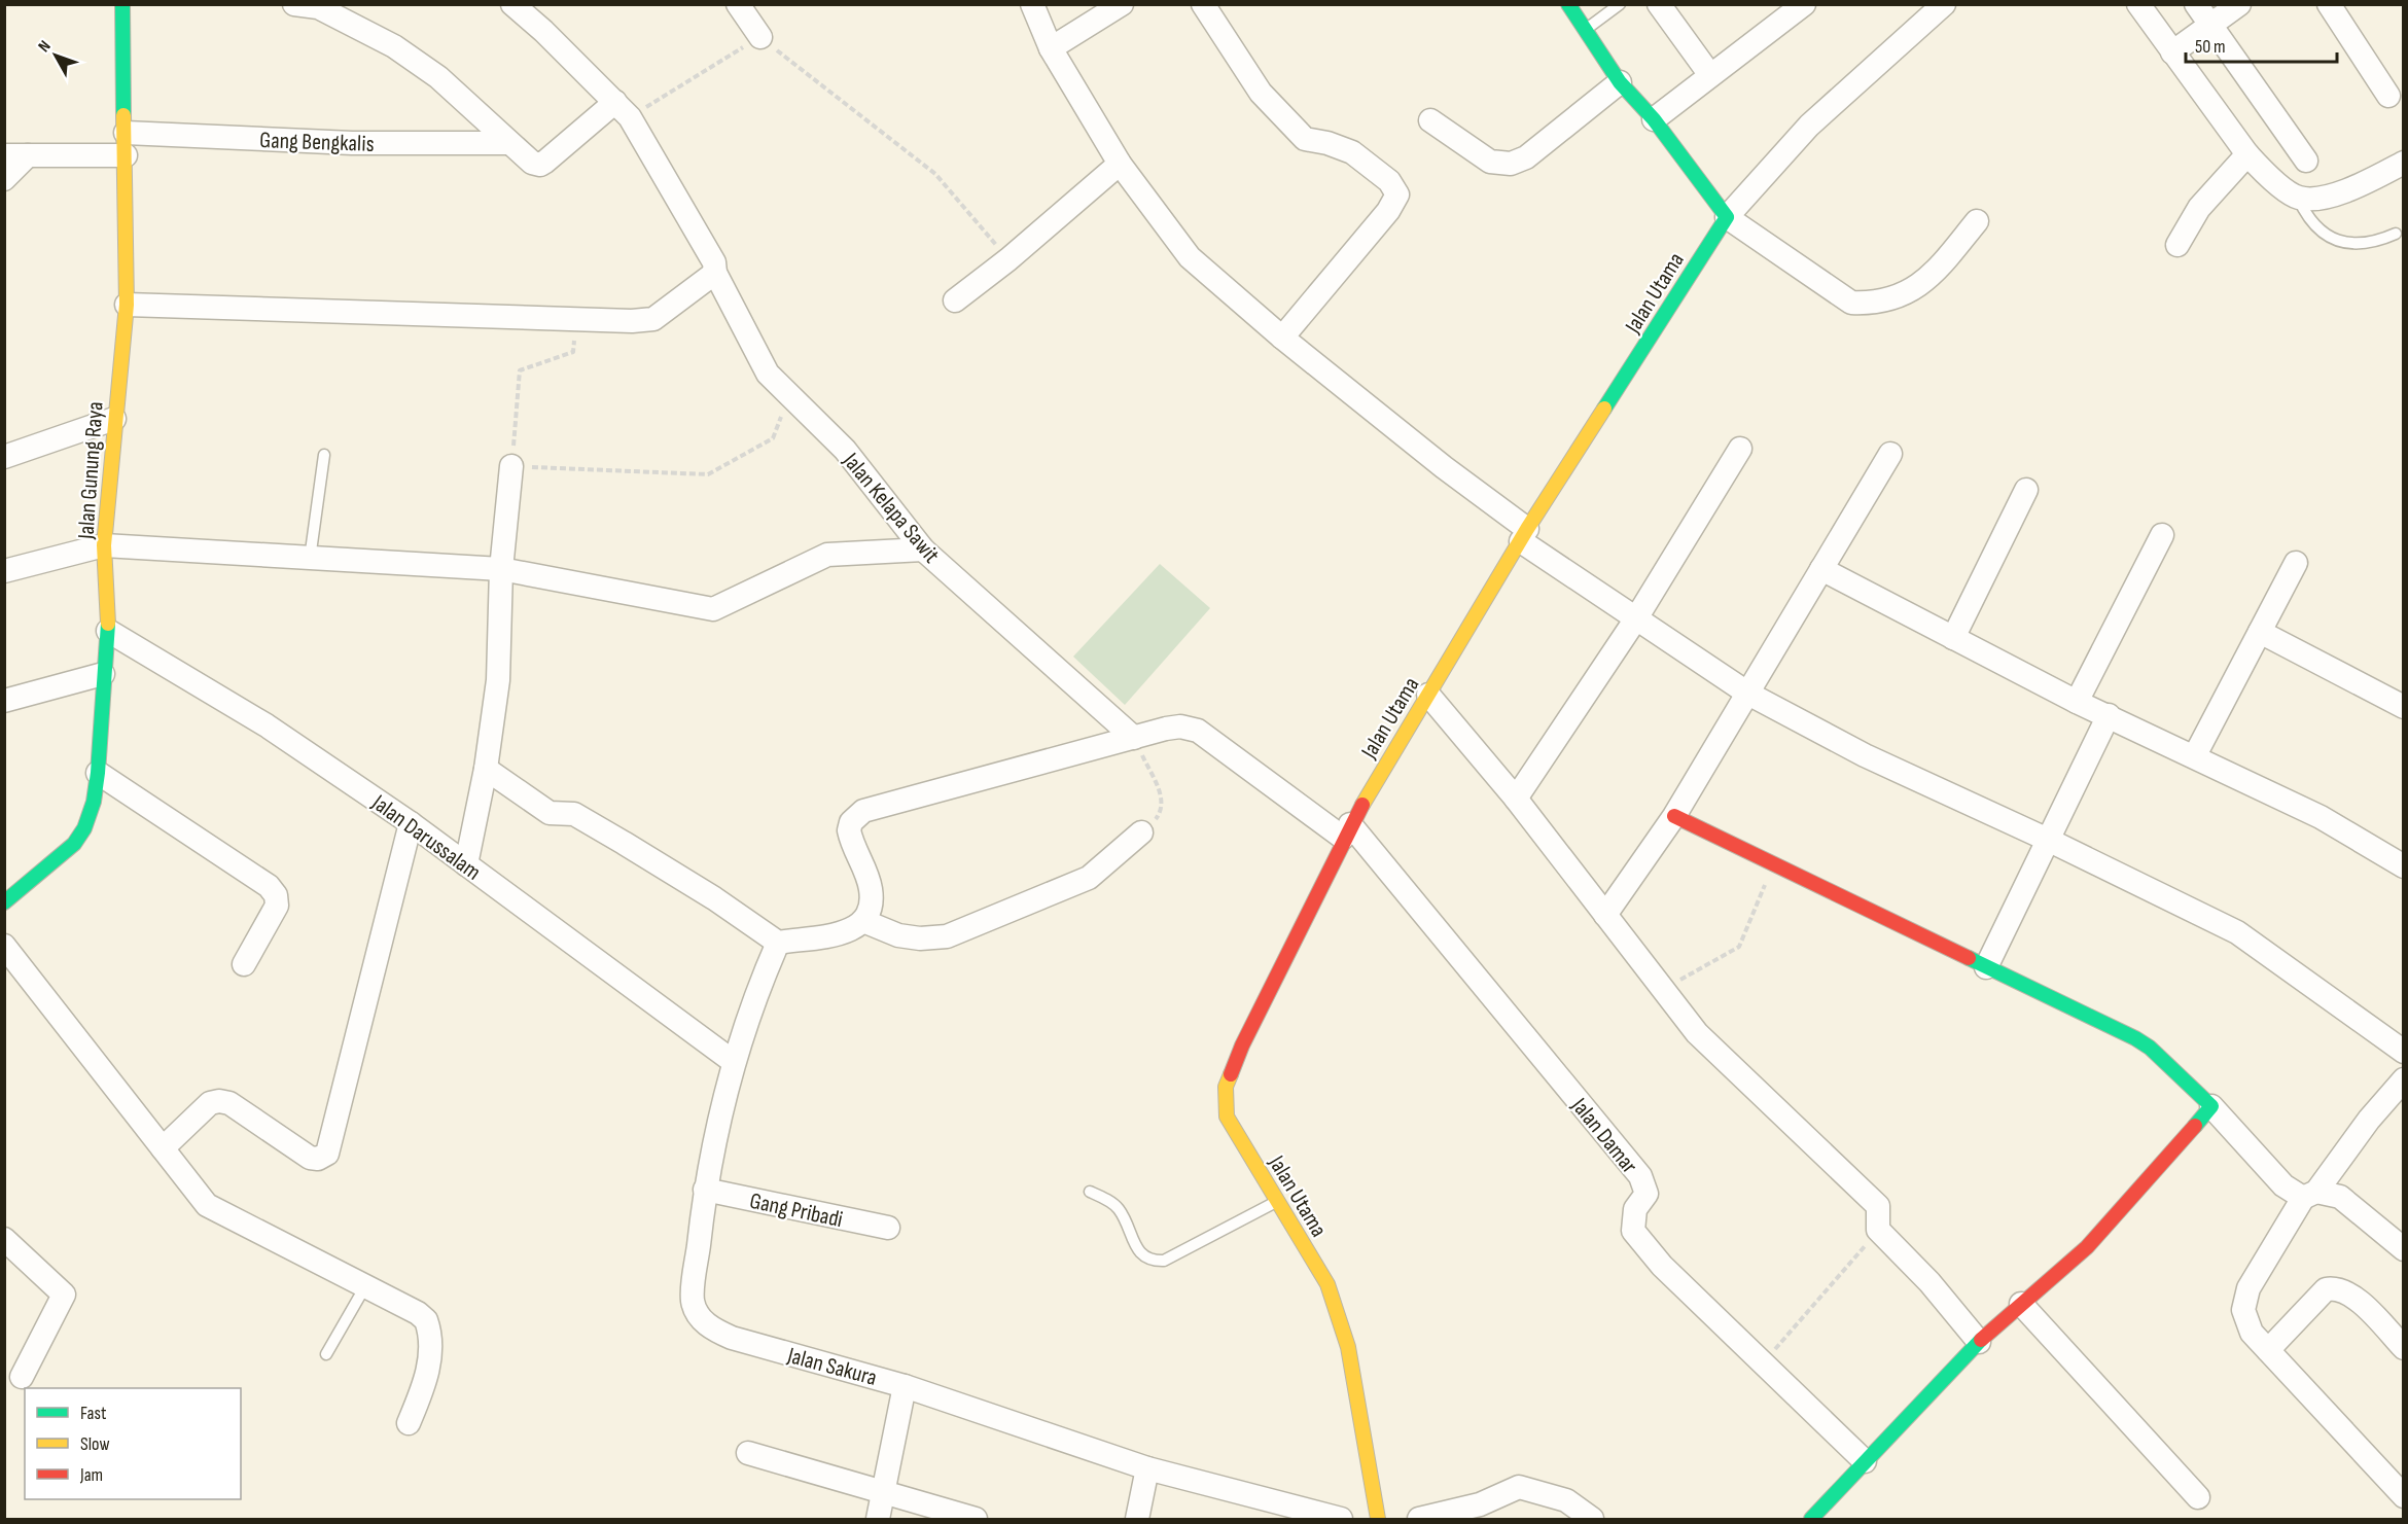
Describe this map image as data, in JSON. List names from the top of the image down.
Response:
{
  "streets": {
    "street": [
      "Gang Bengkalis",
      "Jalan Utama",
      "Jalan Gunung Raya",
      "Jalan Kelapa Sawit",
      "Jalan Darussalam",
      "Jalan Damar",
      "Gang Pribadi",
      "Jalan Sakura"
    ]
  },
  "crossings": [
    ["Gang Bengkalis", "Jalan Gunung Raya"],
    ["Jalan Utama", "Jalan Damar"],
    ["Jalan Gunung Raya", "Jalan Darussalam"],
    ["Jalan Darussalam", "Jalan Sakura"],
    ["Gang Pribadi", "Jalan Sakura"]
  ],
  "legend": ["Fast", "Slow", "Jam"],
  "scale_bar": "50 m",
  "north": "top left"
}
